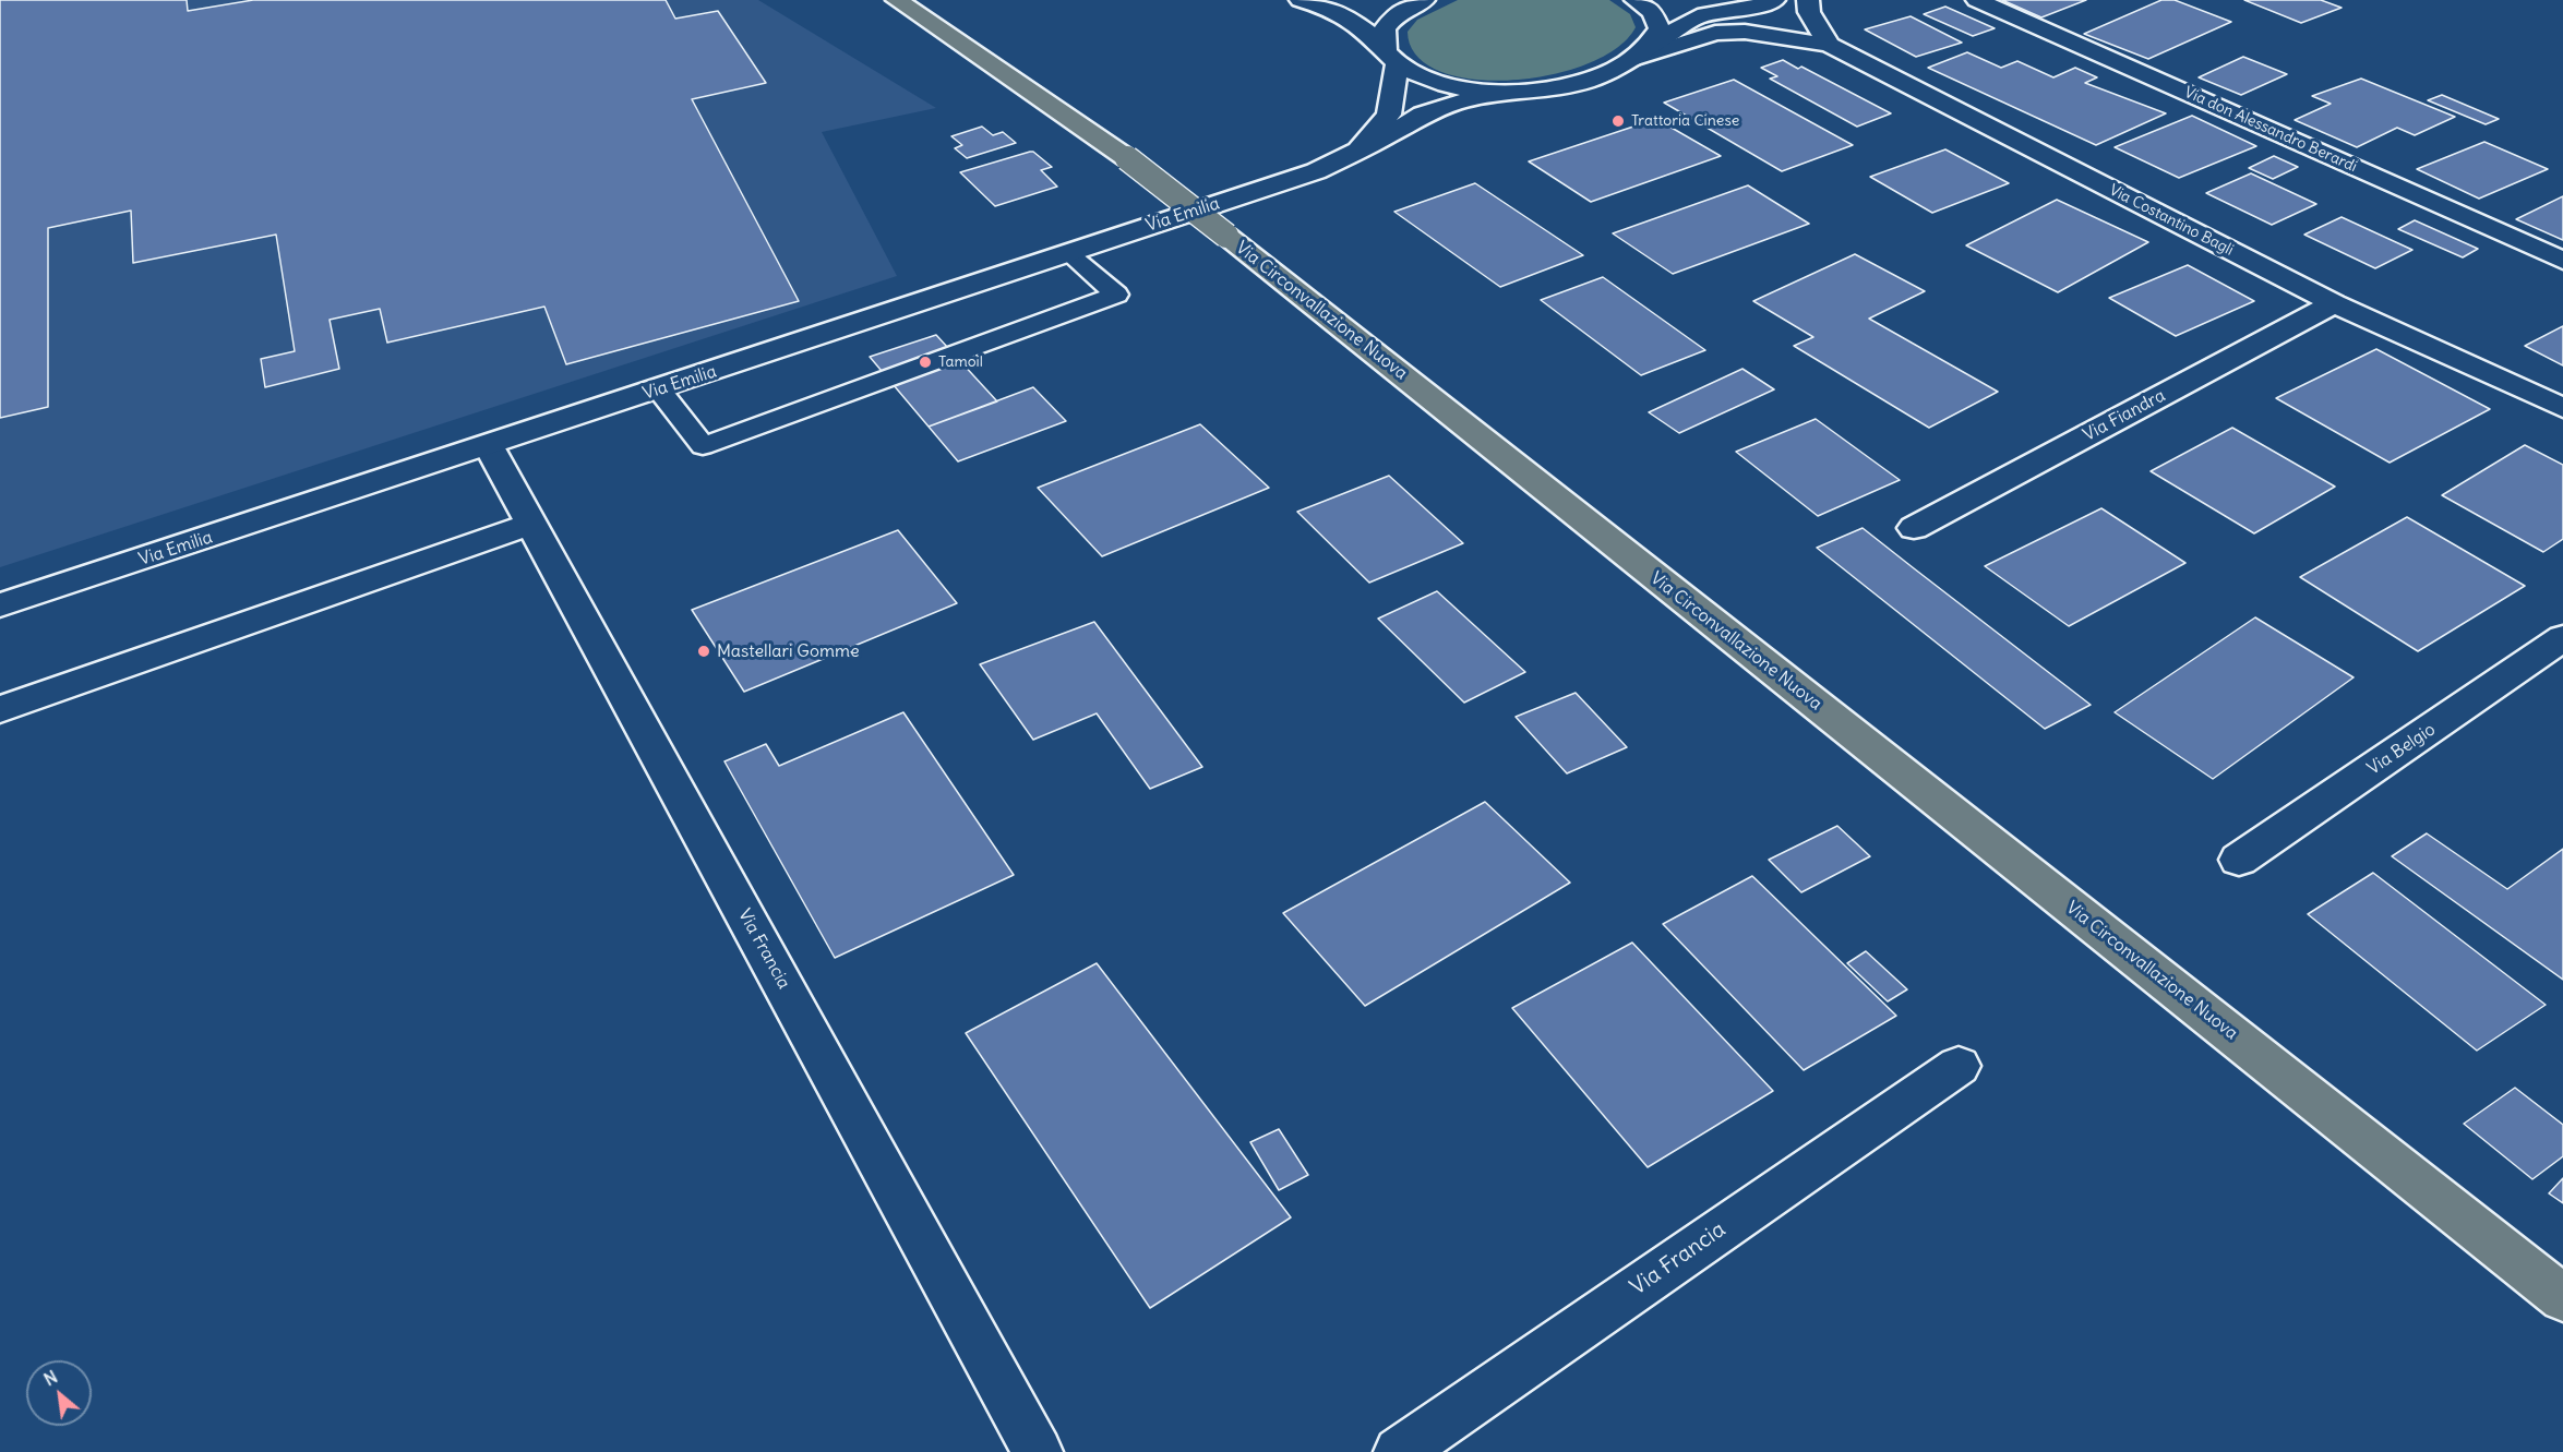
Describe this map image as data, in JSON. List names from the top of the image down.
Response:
{
  "streets": {
    "main road": ["Via Circonvallazione Nuova"],
    "street": [
      "Via don Alessandro Berardi",
      "Via Emilia",
      "Via Costantino Bagli",
      "Via Fiandra",
      "Via Belgio",
      "Via Francia"
    ]
  },
  "crossings": [
    ["Via Emilia", "Via Francia"],
    ["Via Costantino Bagli", "Via Fiandra"]
  ],
  "places": ["Trattoria Cinese", "Tamoil", "Mastellari Gomme"],
  "north": "top left"
}
